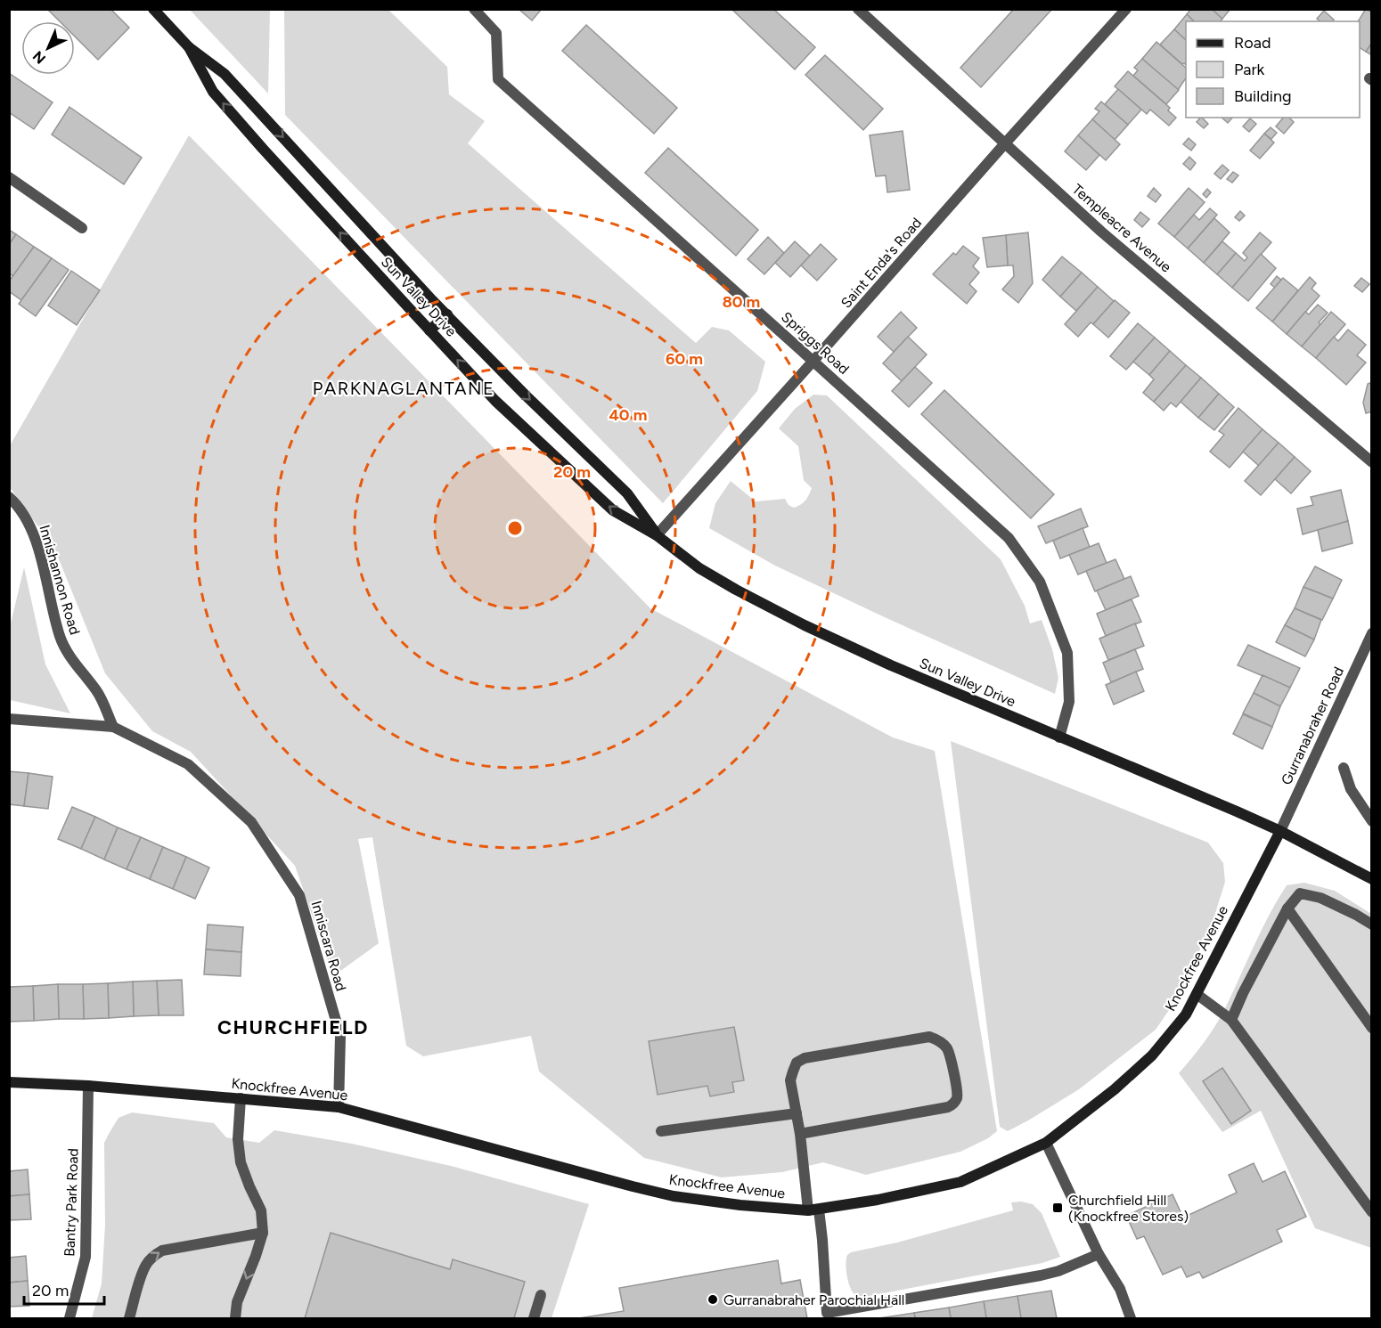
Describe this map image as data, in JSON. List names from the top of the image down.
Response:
{
  "streets": {
    "street": [
      "Templeacre Avenue",
      "Saint Enda's Road",
      "Sun Valley Drive",
      "Spriggs Road",
      "Innishannon Road",
      "Gurranabraher Road",
      "Inniscara Road",
      "Knockfree Avenue",
      "Bantry Park Road"
    ]
  },
  "crossings": [
    ["Templeacre Avenue", "Saint Enda's Road"],
    ["Saint Enda's Road", "Sun Valley Drive"],
    ["Saint Enda's Road", "Spriggs Road"],
    ["Sun Valley Drive", "Spriggs Road"],
    ["Sun Valley Drive", "Gurranabraher Road"],
    ["Sun Valley Drive", "Knockfree Avenue"],
    ["Innishannon Road", "Inniscara Road"],
    ["Gurranabraher Road", "Knockfree Avenue"],
    ["Inniscara Road", "Knockfree Avenue"],
    ["Knockfree Avenue", "Bantry Park Road"]
  ],
  "districts": ["PARKNAGLANTANE", "CHURCHFIELD"],
  "places": {
    "transit": ["Churchfield Hill (Knockfree Stores)"],
    "other": ["Gurranabraher Parochial Hall"]
  },
  "legend": ["Road", "Park", "Building"],
  "scale_bar": "20 m",
  "north": "bottom left",
  "rings": [
    "80 m",
    "60 m",
    "40 m",
    "20 m"
  ]
}
